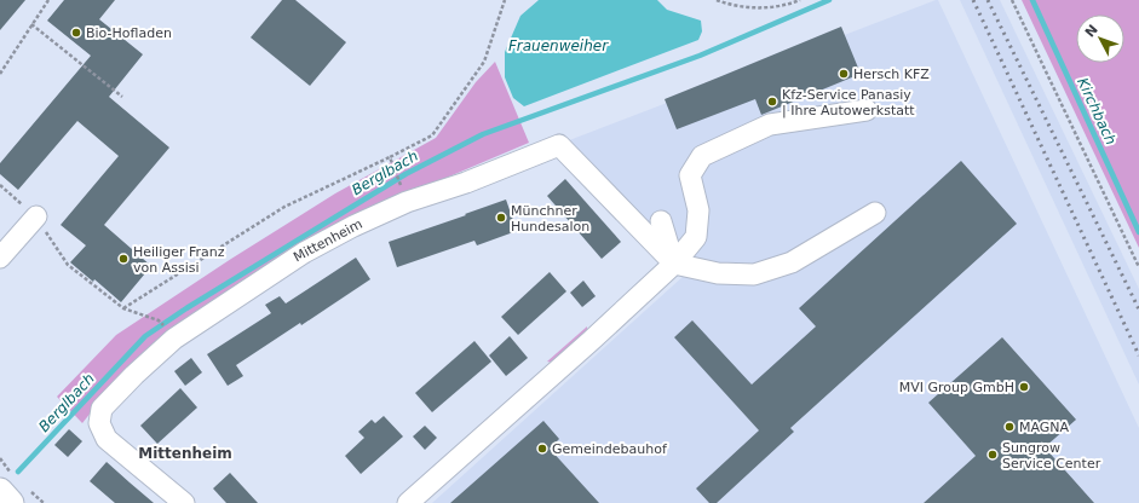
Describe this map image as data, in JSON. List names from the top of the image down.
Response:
{
  "streets": {
    "street": ["Mittenheim"]
  },
  "districts": ["Mittenheim"],
  "water": ["Frauenweiher", "Kirchbach", "Berglbach"],
  "places": [
    "Bio-Hofladen",
    "Hersch KFZ",
    "Kfz-Service Panasiy | Ihre Autowerkstatt",
    "Münchner Hundesalon",
    "Heiliger Franz von Assisi",
    "MVI Group GmbH",
    "MAGNA",
    "Gemeindebauhof",
    "Sungrow Service Center"
  ],
  "north": "top left"
}
